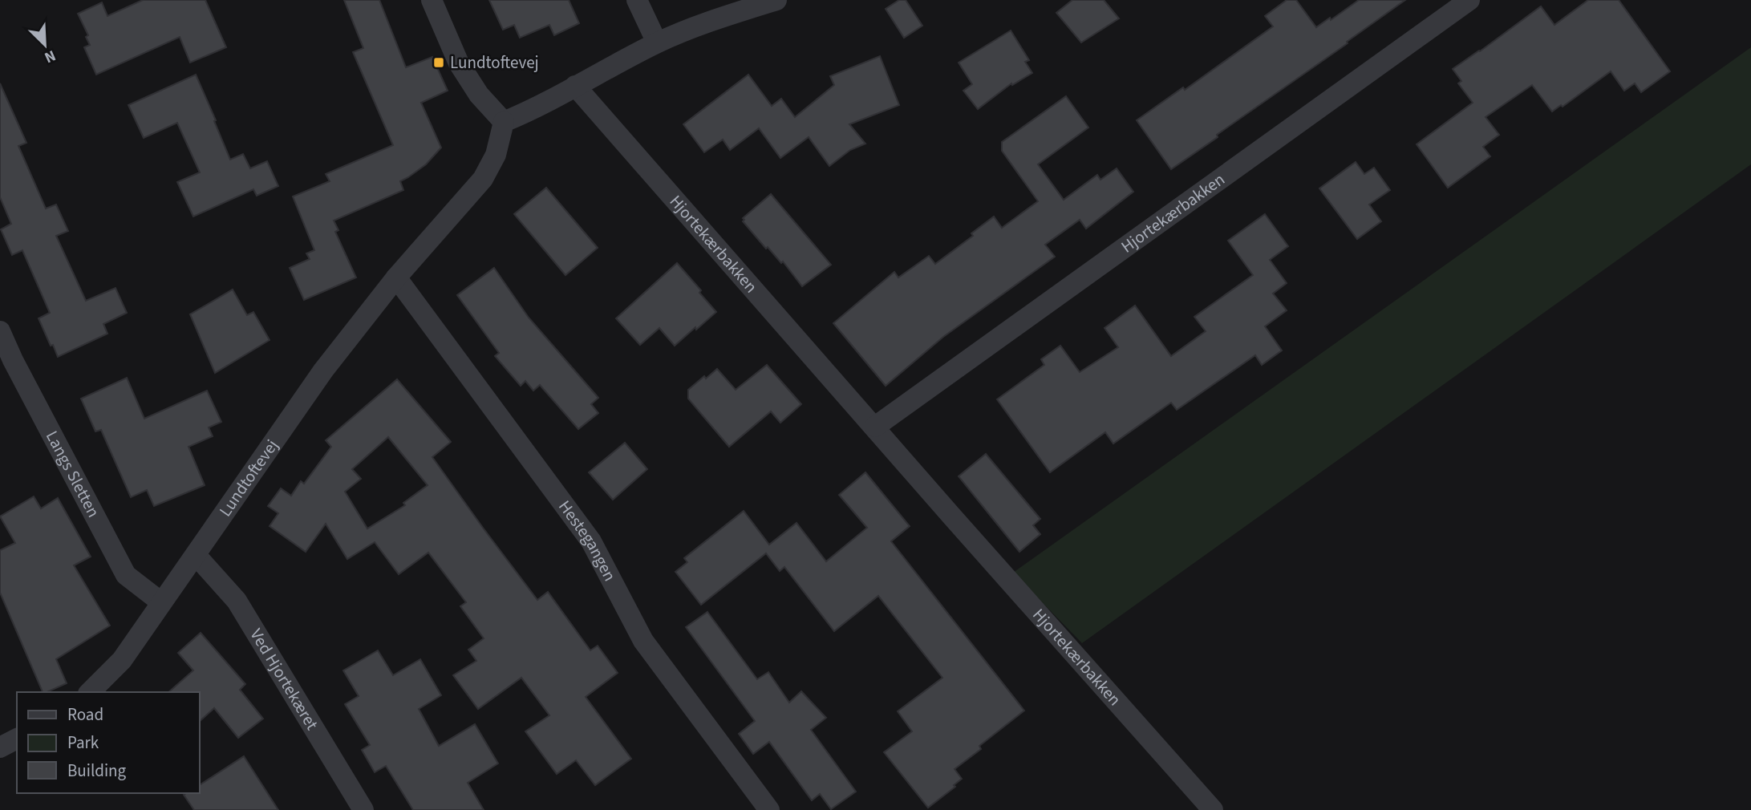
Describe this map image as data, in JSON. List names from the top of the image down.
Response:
{
  "streets": {
    "street": [
      "Hjortekærbakken",
      "Langs Sletten",
      "Lundtoftevej",
      "Hestegangen",
      "Ved Hjortekæret"
    ]
  },
  "crossings": [
    ["Langs Sletten", "Lundtoftevej"],
    ["Lundtoftevej", "Hestegangen"],
    ["Lundtoftevej", "Ved Hjortekæret"]
  ],
  "places": {
    "transit": ["Lundtoftevej"]
  },
  "legend": ["Road", "Park", "Building"],
  "north": "bottom right"
}
